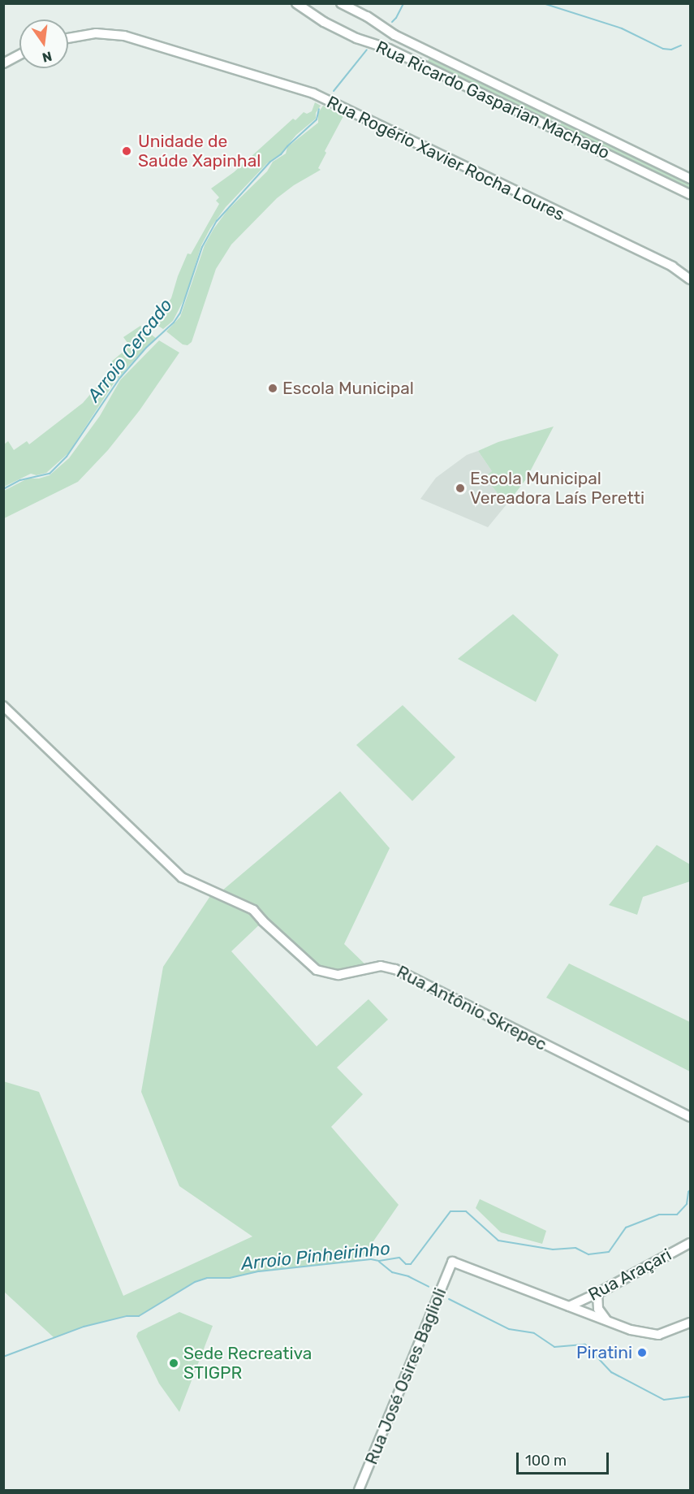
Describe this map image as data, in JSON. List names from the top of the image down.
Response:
{
  "streets": {
    "street": [
      "Rua Ricardo Gasparian Machado",
      "Rua Rogério Xavier Rocha Loures",
      "Rua Antônio Skrepec",
      "Rua Araçari",
      "Rua José Osires Baglioli"
    ]
  },
  "crossings": [
    ["Rua Araçari", "Rua José Osires Baglioli"]
  ],
  "water": ["Arroio Cercado", "Arroio Pinheirinho"],
  "places": [
    "Unidade de Saúde Xapinhal",
    "Escola Municipal",
    "Escola Municipal Vereadora Laís Peretti",
    "Piratini",
    "Sede Recreativa STIGPR"
  ],
  "scale_bar": "100 m",
  "north": "bottom"
}
